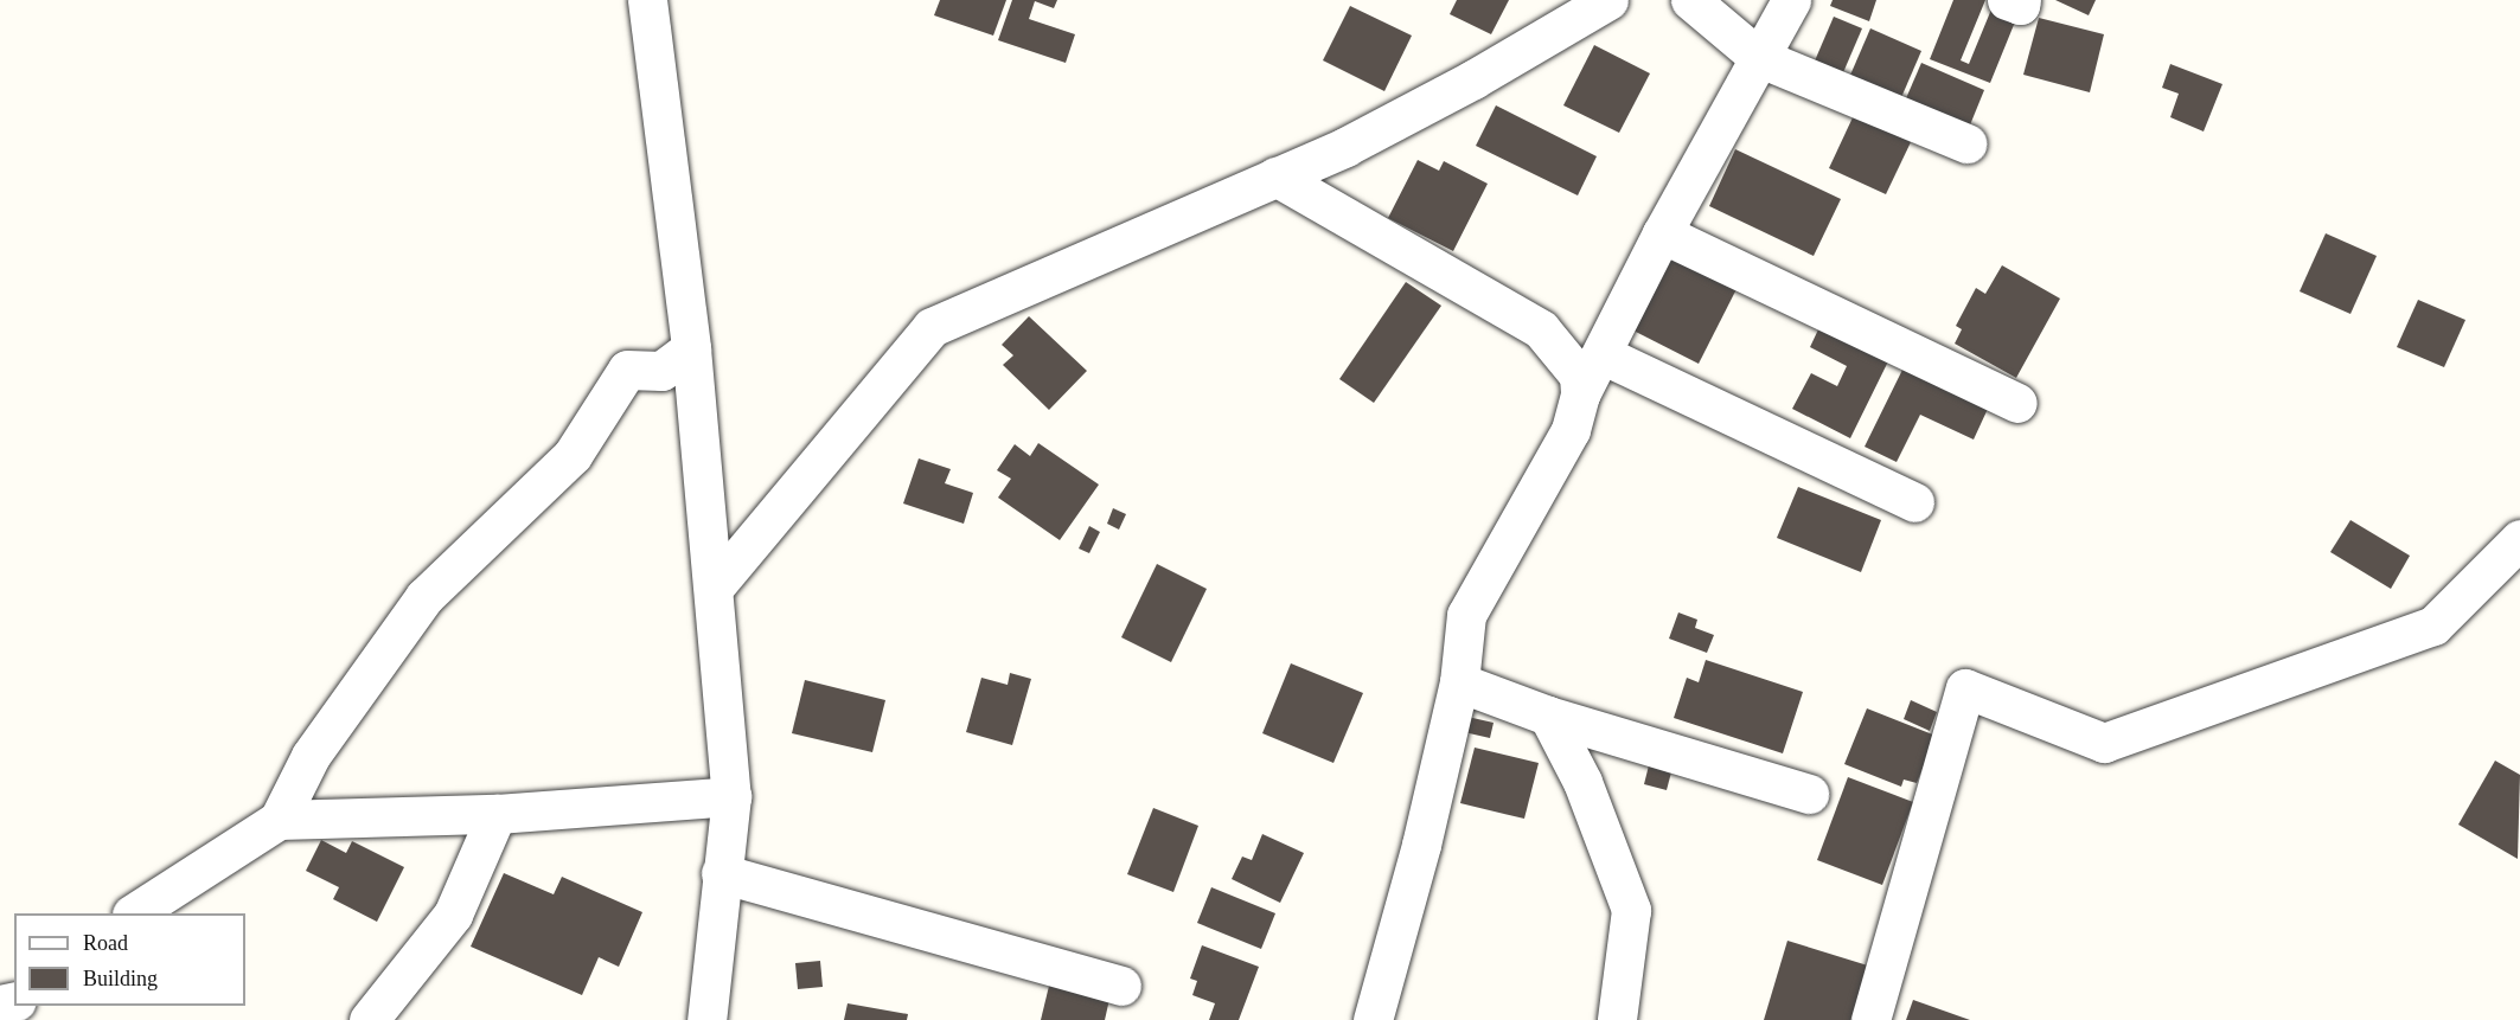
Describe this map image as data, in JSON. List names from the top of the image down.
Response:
{
  "legend": ["Road", "Building"]
}
